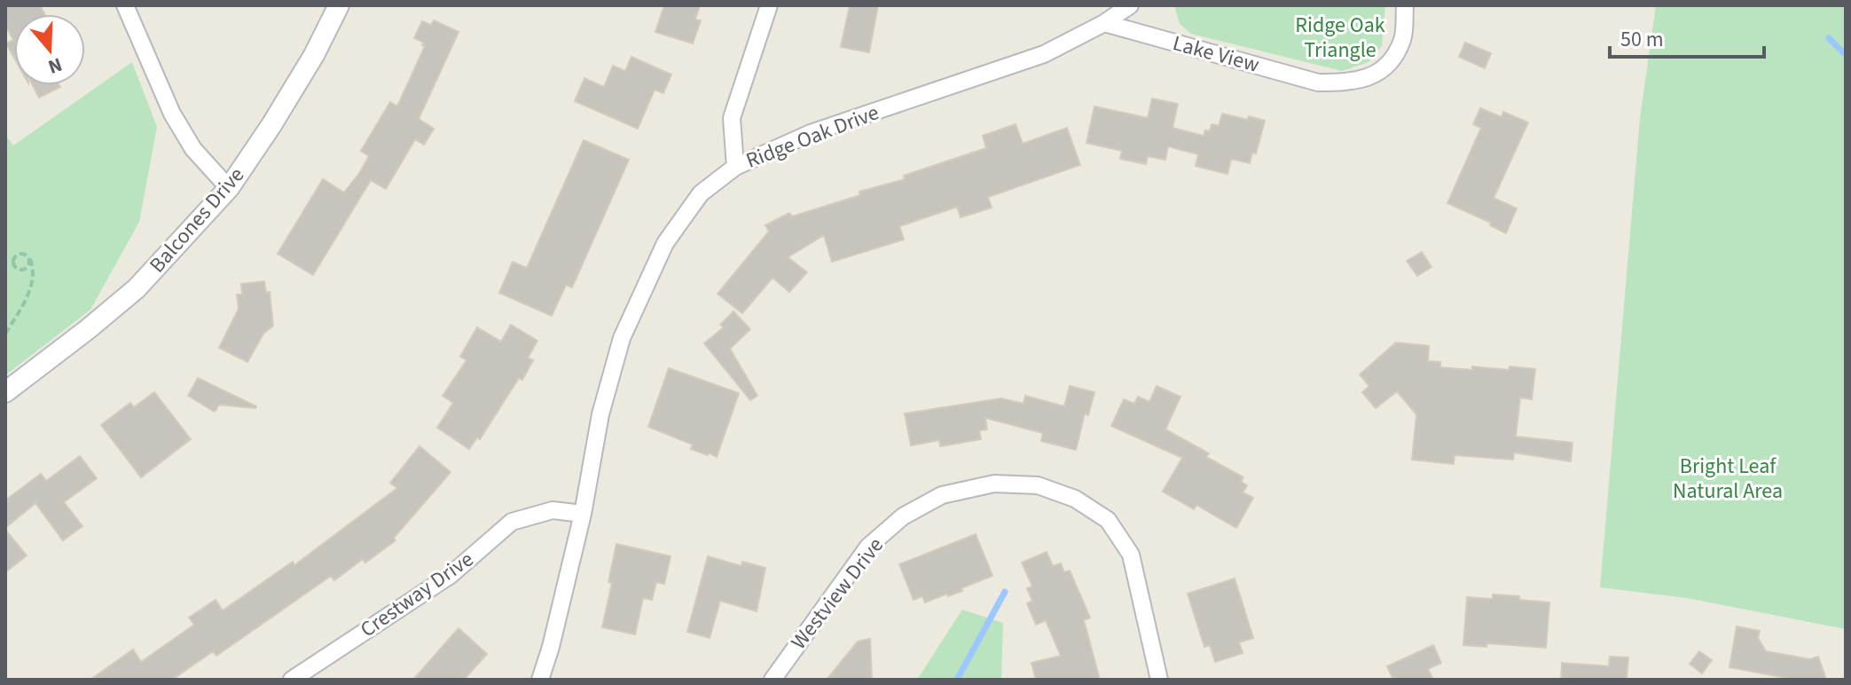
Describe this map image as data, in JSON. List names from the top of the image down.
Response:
{
  "streets": {
    "street": [
      "Lake View",
      "Ridge Oak Drive",
      "Balcones Drive",
      "Westview Drive",
      "Crestway Drive"
    ]
  },
  "crossings": [
    ["Lake View", "Ridge Oak Drive"],
    ["Ridge Oak Drive", "Crestway Drive"]
  ],
  "parks": ["Ridge Oak Triangle", "Bright Leaf Natural Area"],
  "scale_bar": "50 m",
  "north": "bottom"
}
